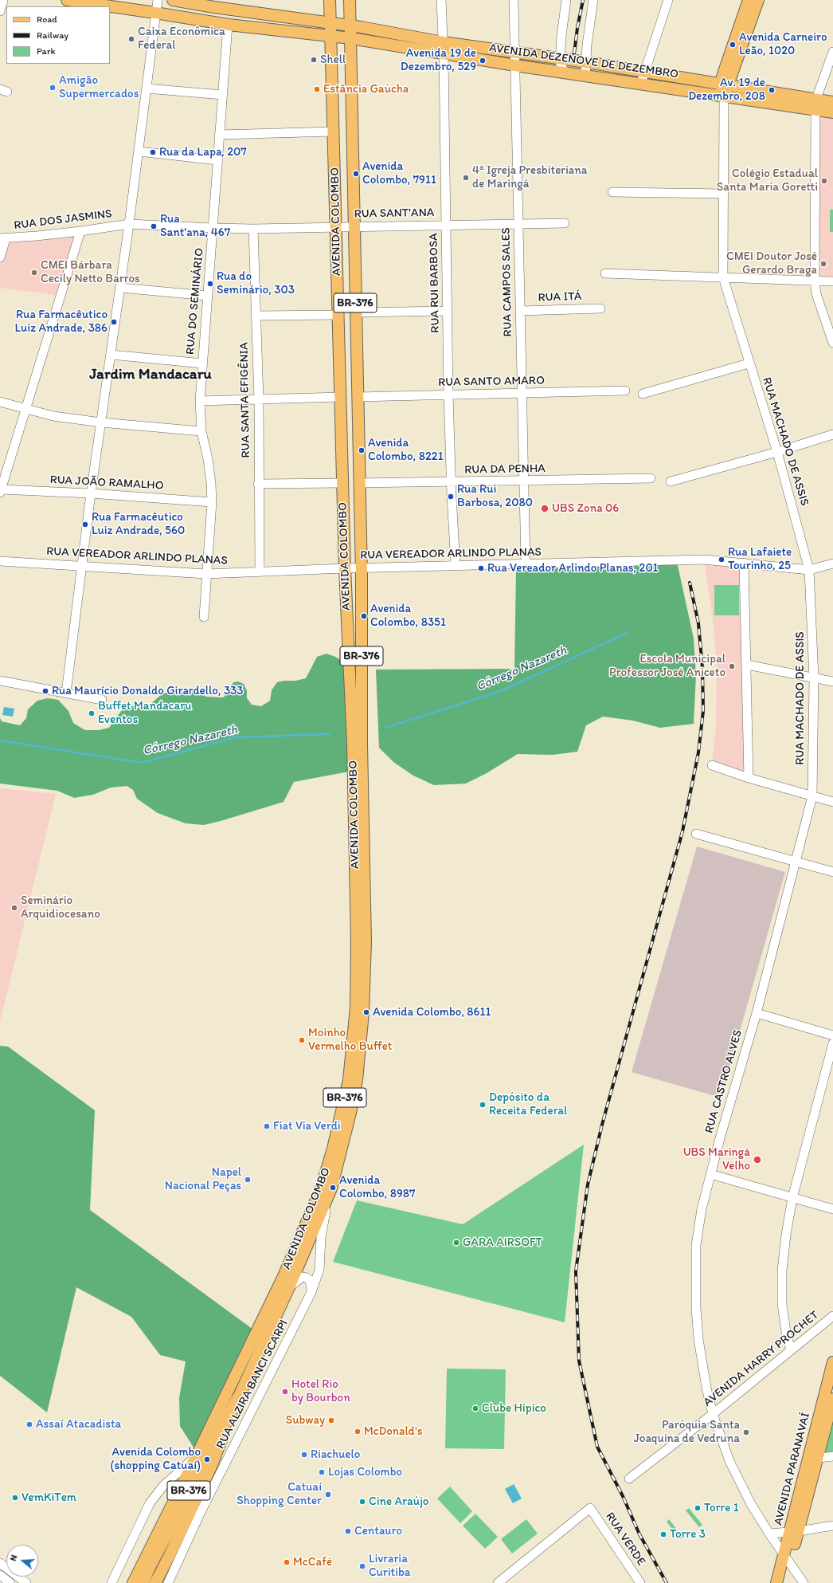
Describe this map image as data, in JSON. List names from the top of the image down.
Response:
{
  "streets": {
    "highway": ["AVENIDA COLOMBO", "BR-376"],
    "main road": ["AVENIDA DEZENOVE DE DEZEMBRO", "AVENIDA PARANAVAÍ"],
    "street": [
      "RUA SANT'ANA",
      "RUA DOS JASMINS",
      "RUA CAMPOS SALES",
      "RUA RUI BARBOSA",
      "RUA ITÁ",
      "RUA DO SEMINÁRIO",
      "RUA SANTO AMARO",
      "RUA SANTA EFIGÊNIA",
      "RUA MACHADO DE ASSIS",
      "RUA DA PENHA",
      "RUA JOÃO RAMALHO",
      "RUA VEREADOR ARLINDO PLANAS",
      "RUA CASTRO ALVES",
      "AVENIDA HARRY PROCHET",
      "RUA ALZIRA BANCI SCARPI",
      "RUA VERDE"
    ]
  },
  "crossings": [
    ["AVENIDA DEZENOVE DE DEZEMBRO", "AVENIDA COLOMBO"],
    ["AVENIDA DEZENOVE DE DEZEMBRO", "RUA CAMPOS SALES"],
    ["AVENIDA DEZENOVE DE DEZEMBRO", "RUA RUI BARBOSA"],
    ["AVENIDA DEZENOVE DE DEZEMBRO", "RUA DO SEMINÁRIO"],
    ["AVENIDA DEZENOVE DE DEZEMBRO", "RUA MACHADO DE ASSIS"],
    ["RUA SANT'ANA", "RUA DOS JASMINS"],
    ["RUA SANT'ANA", "AVENIDA COLOMBO"],
    ["RUA SANT'ANA", "RUA CAMPOS SALES"],
    ["RUA SANT'ANA", "RUA RUI BARBOSA"],
    ["RUA SANT'ANA", "RUA DO SEMINÁRIO"],
    ["RUA SANT'ANA", "RUA SANTA EFIGÊNIA"],
    ["AVENIDA COLOMBO", "RUA SANTO AMARO"],
    ["AVENIDA COLOMBO", "RUA DA PENHA"],
    ["AVENIDA COLOMBO", "RUA VEREADOR ARLINDO PLANAS"],
    ["AVENIDA COLOMBO", "RUA ALZIRA BANCI SCARPI"],
    ["RUA CAMPOS SALES", "RUA ITÁ"],
    ["RUA CAMPOS SALES", "RUA SANTO AMARO"],
    ["RUA CAMPOS SALES", "RUA DA PENHA"],
    ["RUA CAMPOS SALES", "RUA VEREADOR ARLINDO PLANAS"],
    ["RUA RUI BARBOSA", "RUA SANTO AMARO"],
    ["RUA RUI BARBOSA", "RUA DA PENHA"],
    ["RUA RUI BARBOSA", "RUA VEREADOR ARLINDO PLANAS"],
    ["RUA DO SEMINÁRIO", "RUA JOÃO RAMALHO"],
    ["RUA DO SEMINÁRIO", "RUA VEREADOR ARLINDO PLANAS"],
    ["RUA SANTA EFIGÊNIA", "RUA VEREADOR ARLINDO PLANAS"],
    ["RUA MACHADO DE ASSIS", "RUA VEREADOR ARLINDO PLANAS"],
    ["RUA MACHADO DE ASSIS", "RUA CASTRO ALVES"],
    ["RUA CASTRO ALVES", "AVENIDA HARRY PROCHET"],
    ["RUA CASTRO ALVES", "AVENIDA PARANAVAÍ"]
  ],
  "districts": ["Jardim Mandacaru"],
  "water": ["Córrego Nazareth"],
  "places": [
    "Caixa Econômica Federal",
    "Avenida Carneiro Leão, 1020",
    "Shell",
    "Avenida 19 de Dezembro, 529",
    "Amigão Supermercados",
    "Estância Gaúcha",
    "Av. 19 de Dezembro, 208",
    "Rua da Lapa, 207",
    "Avenida Colombo, 7911",
    "4ª Igreja Presbiteriana de Maringá",
    "Colégio Estadual Santa Maria Goretti",
    "Rua Sant'ana, 467",
    "CMEI Doutor José Gerardo Braga",
    "CMEI Bárbara Cecily Netto Barros",
    "Rua do Seminário, 303",
    "Rua Farmacêutico Luiz Andrade, 386",
    "Avenida Colombo, 8221",
    "Rua Rui Barbosa, 2080",
    "UBS Zona 06",
    "Rua Farmacêutico Luiz Andrade, 560",
    "Rua Lafaiete Tourinho, 25",
    "Rua Vereador Arlindo Planas, 201",
    "Avenida Colombo, 8351",
    "Escola Municipal Professor José Aniceto",
    "Rua Maurício Donaldo Girardello, 333",
    "Buffet Mandacaru Eventos",
    "Seminário Arquidiocesano",
    "Avenida Colombo, 8611",
    "Moinho Vermelho Buffet",
    "Depósito da Receita Federal",
    "Fiat Via Verdi",
    "UBS Maringá Velho",
    "Napel Nacional Peças",
    "Avenida Colombo, 8987",
    "GARA AIRSOFT",
    "Hotel Rio by Bourbon",
    "Clube Hípico",
    "Subway",
    "Assaí Atacadista",
    "McDonald's",
    "Paróquia Santa Joaquina de Vedruna",
    "Riachuelo",
    "Avenida Colombo (shopping Catuaí)",
    "Lojas Colombo",
    "Catuaí Shopping Center",
    "VemKiTem",
    "Cine Araújo",
    "Torre 1",
    "Centauro",
    "Torre 3",
    "McCafé",
    "Livraria Curitiba"
  ],
  "legend": ["Road", "Railway", "Park"],
  "north": "left"
}
